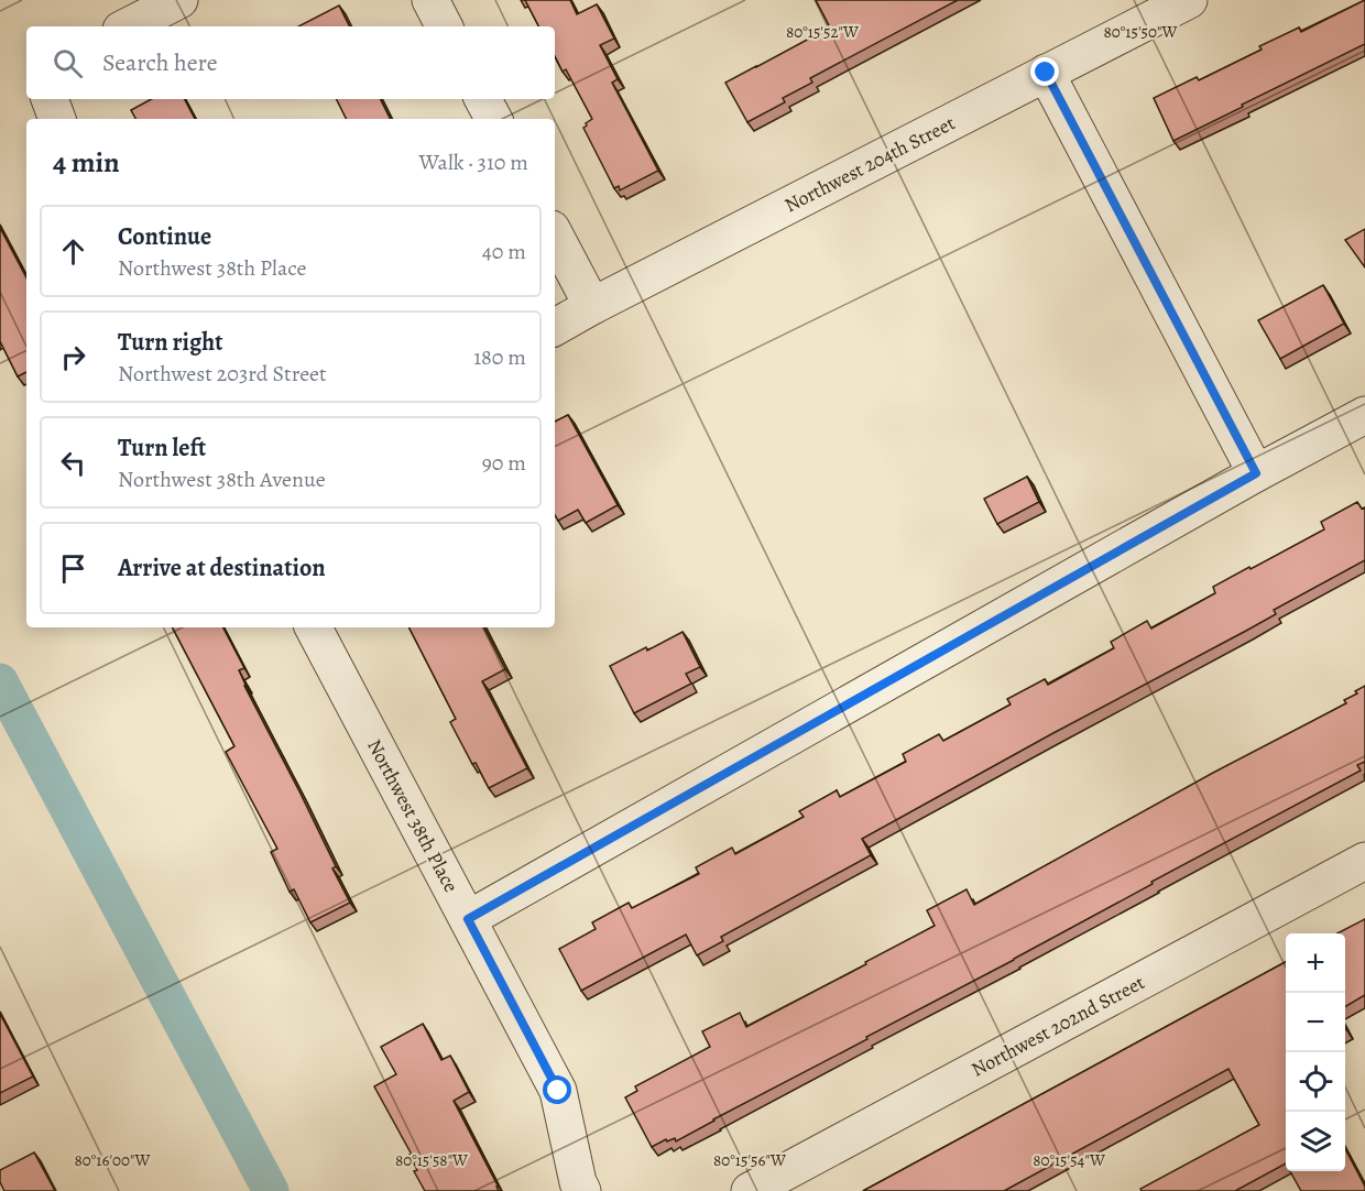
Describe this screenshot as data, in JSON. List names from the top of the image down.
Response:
{
  "streets": {
    "street": ["Northwest 204th Street", "Northwest 38th Place", "Northwest 202nd Street"]
  },
  "page": {
    "search": "Search here",
    "heading": ["4 min", "Walk · 310 m"],
    "list": [
      ["Continue", "Northwest 38th Place", "40 m"],
      ["Turn right", "Northwest 203rd Street", "180 m"],
      ["Turn left", "Northwest 38th Avenue", "90 m"],
      "Arrive at destination"
    ],
    "map_buttons": ["+", "−"]
  },
  "coordinates": [
    "80°15'52\"W",
    "80°15'50\"W",
    "80°16'00\"W",
    "80°15'58\"W",
    "80°15'56\"W",
    "80°15'54\"W"
  ]
}
